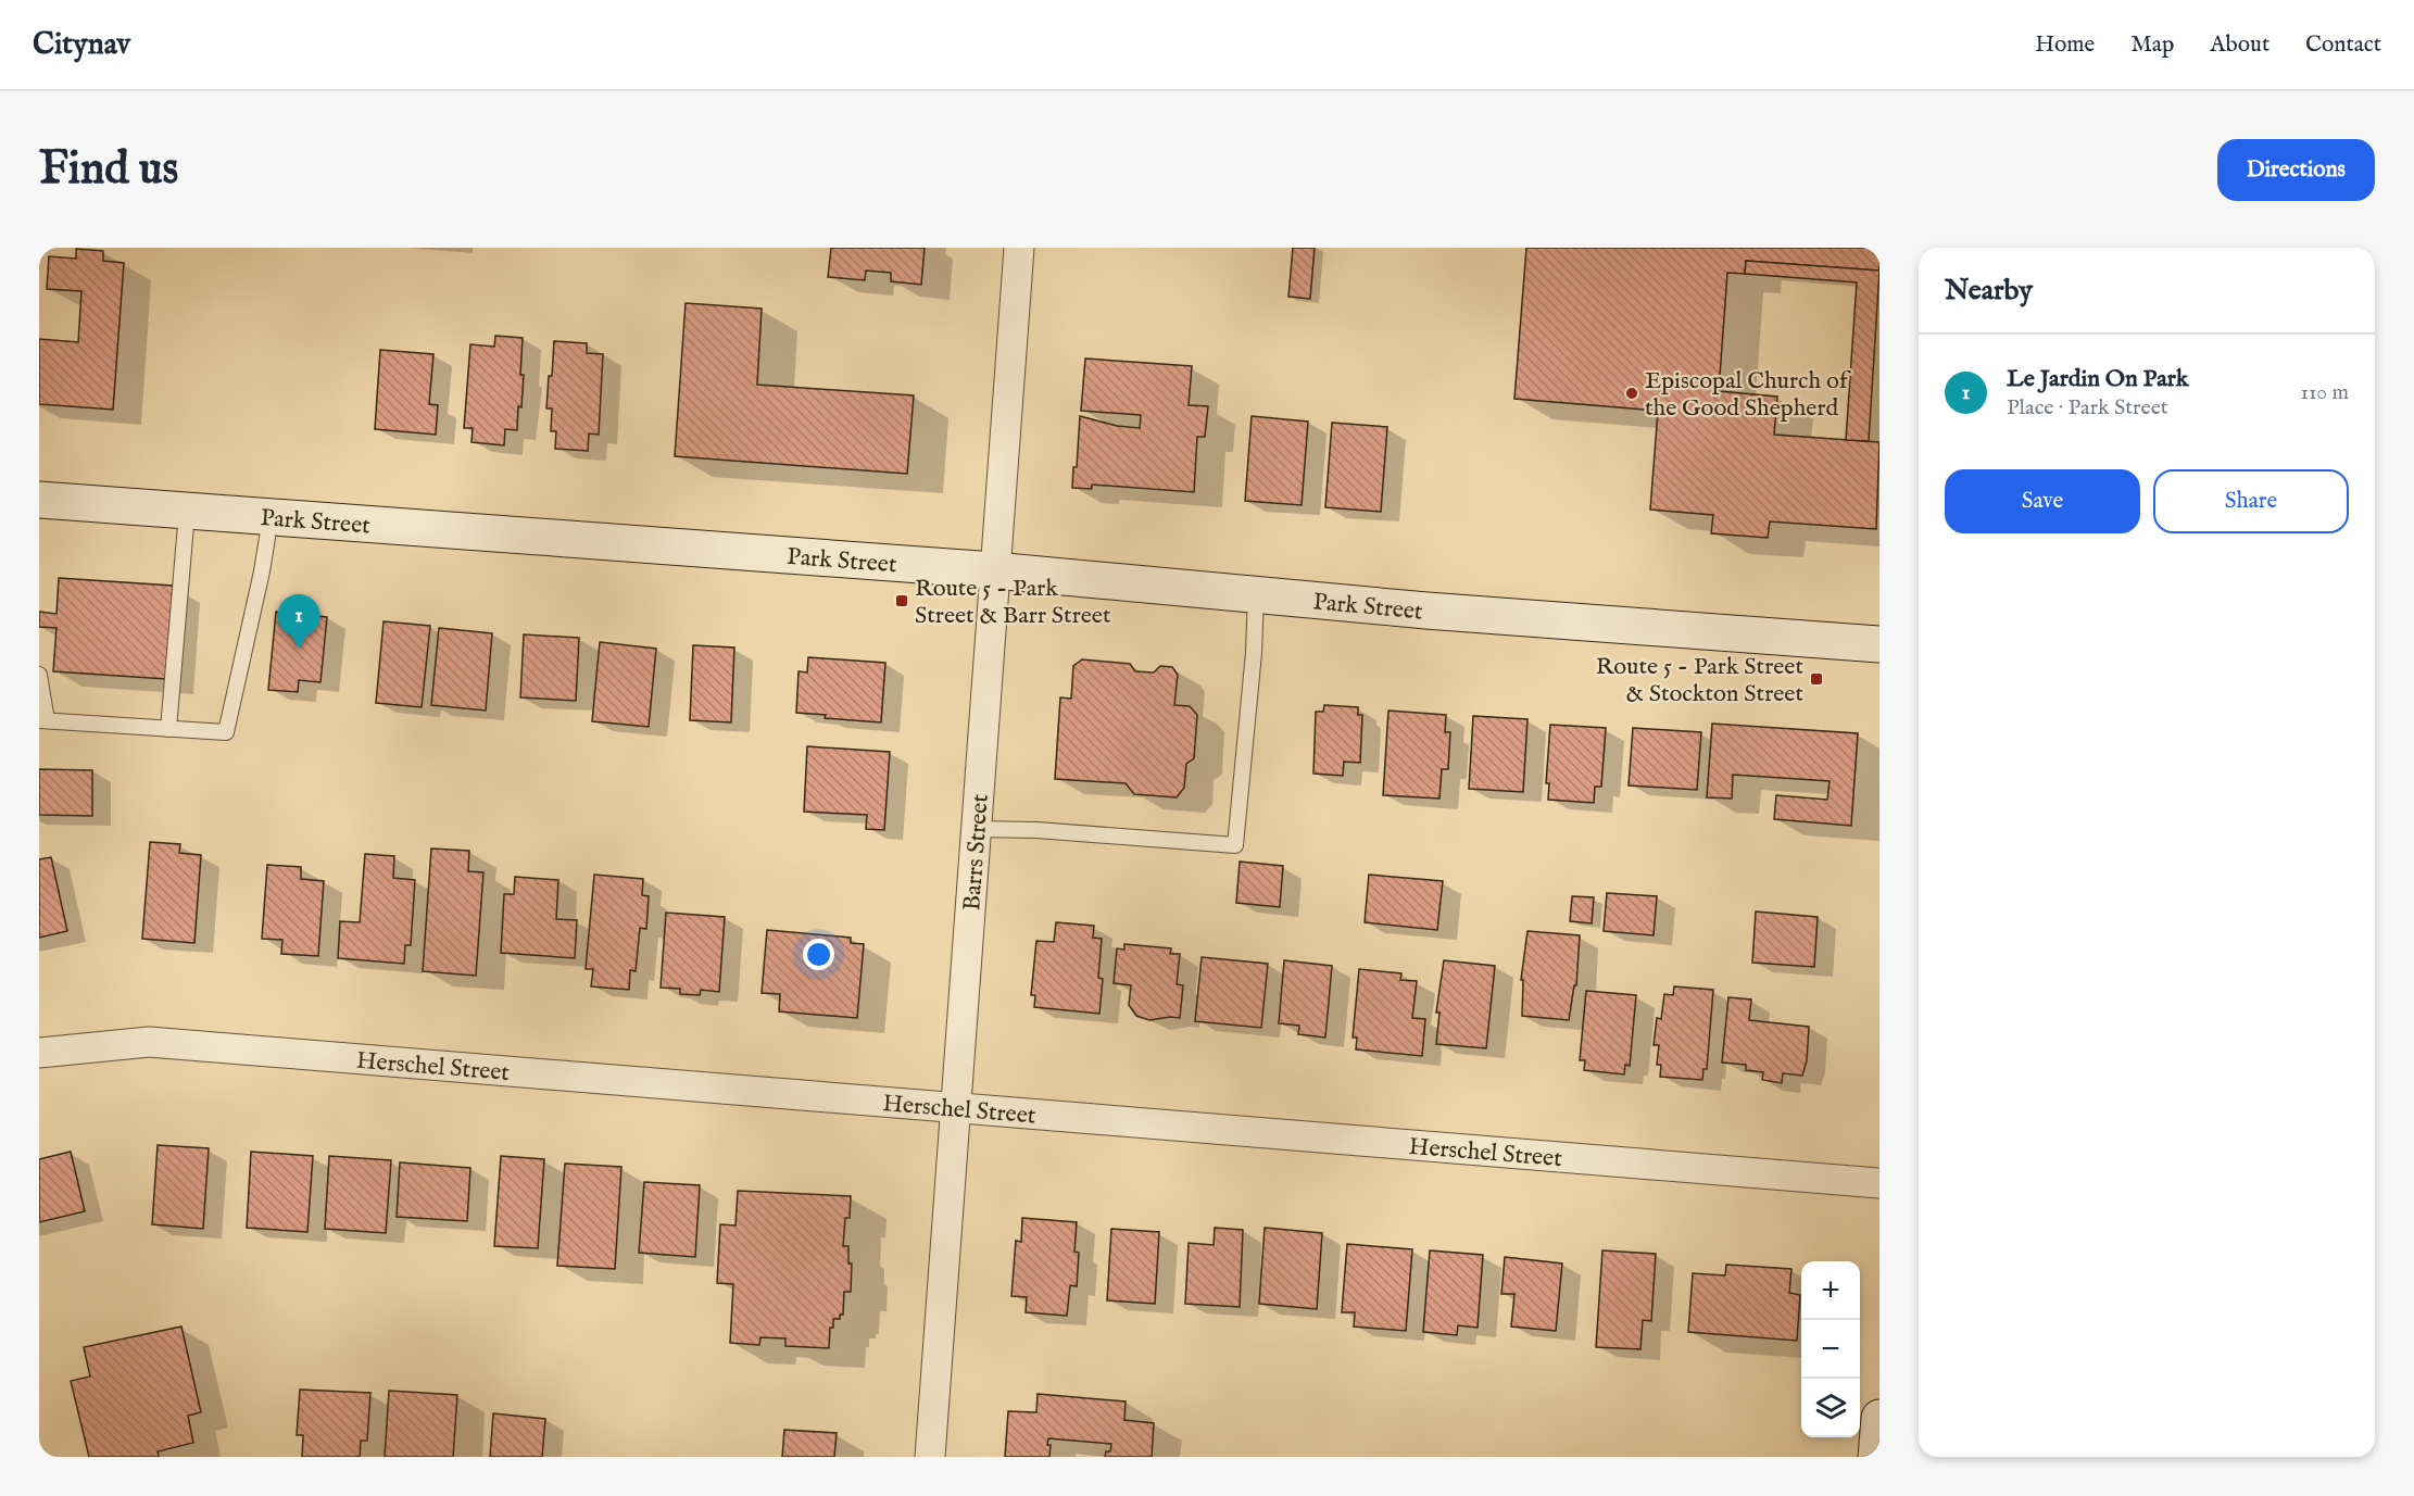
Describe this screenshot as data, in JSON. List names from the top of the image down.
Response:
{
  "streets": {
    "street": ["Park Street", "Barrs Street", "Herschel Street"]
  },
  "crossings": [
    ["Park Street", "Barrs Street"],
    ["Barrs Street", "Herschel Street"]
  ],
  "places": {
    "other": ["Episcopal Church of the Good Shepherd"],
    "transit": ["Route 5 - Park Street & Barr Street", "Route 5 - Park Street & Stockton Street"]
  },
  "page": {
    "header": "Citynav",
    "nav": [
      "Home",
      "Map",
      "About",
      "Contact"
    ],
    "buttons": [
      "Directions",
      ["Save", "Share"]
    ],
    "title": "Find us",
    "heading": "Nearby",
    "list": [
      {
        "mark": "1",
        "name": "Le Jardin On Park",
        "note": "Place · Park Street",
        "value": "110 m"
      }
    ],
    "pins": "1",
    "map_buttons": ["+", "−"]
  }
}
